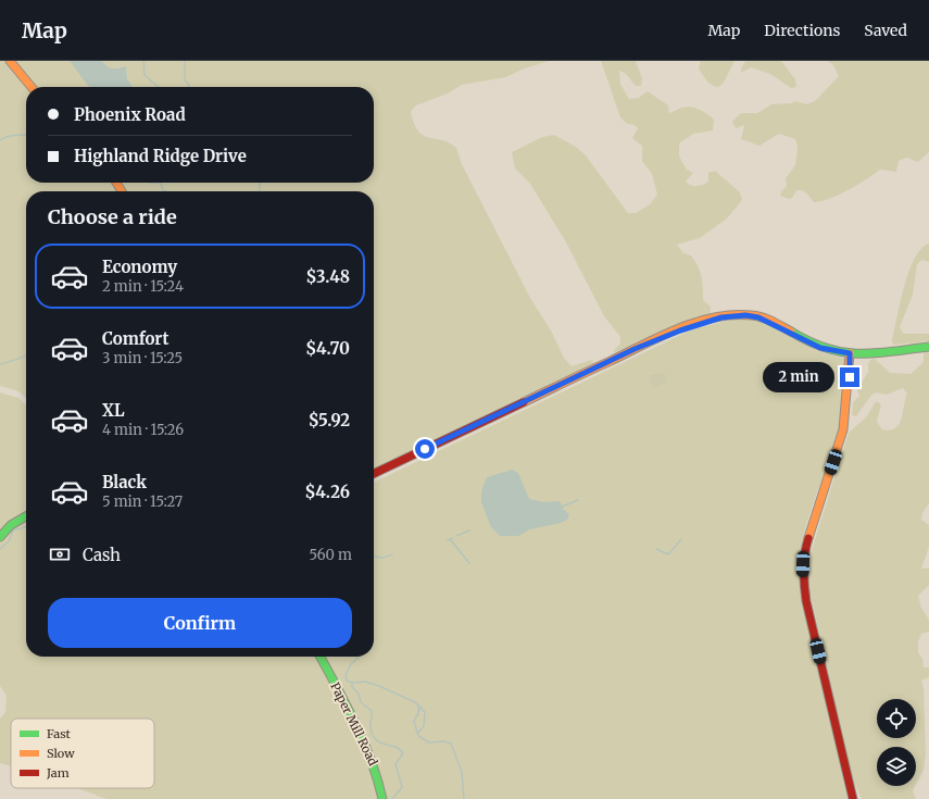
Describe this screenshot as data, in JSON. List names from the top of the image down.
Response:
{
  "streets": {
    "street": ["Paper Mill Road"]
  },
  "legend": ["Fast", "Slow", "Jam"],
  "page": {
    "header": "Map",
    "nav": ["Map", "Directions", "Saved"],
    "banner": ["Phoenix Road", "Highland Ridge Drive"],
    "heading": "Choose a ride",
    "list": [
      {
        "name": "Economy",
        "note": "2 min · 15:24",
        "value": "$3.48"
      },
      {
        "name": "Comfort",
        "note": "3 min · 15:25",
        "value": "$4.70"
      },
      {
        "name": "XL",
        "note": "4 min · 15:26",
        "value": "$5.92"
      },
      {
        "name": "Black",
        "note": "5 min · 15:27",
        "value": "$4.26"
      }
    ],
    "bubble": "2 min",
    "pay": ["Cash", "560 m"],
    "buttons": "Confirm"
  }
}
